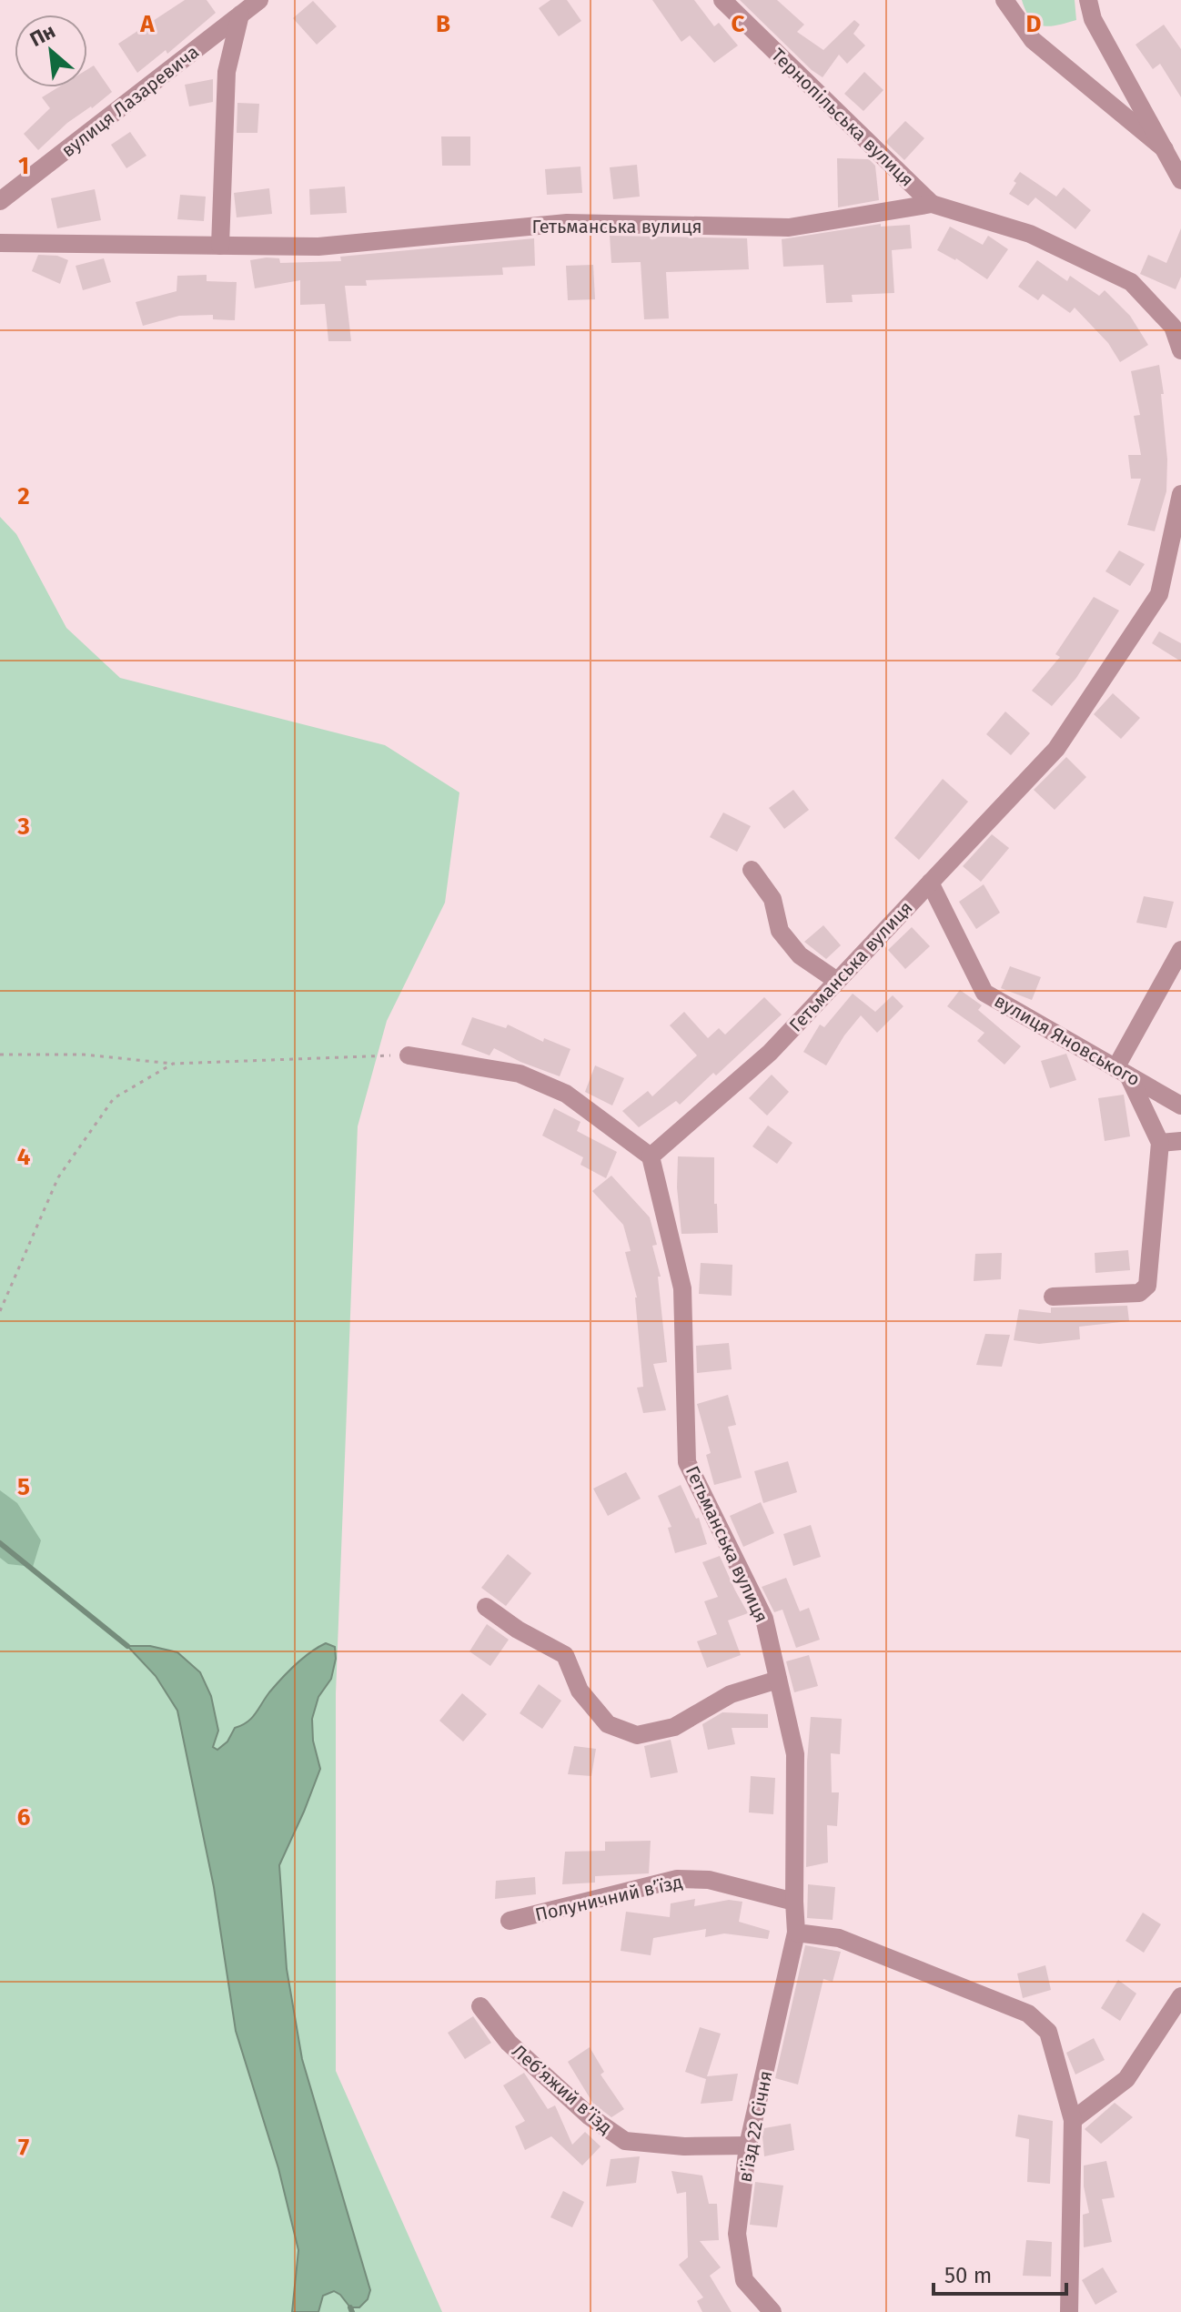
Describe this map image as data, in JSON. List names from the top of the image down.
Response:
{
  "streets": {
    "street": [
      "вулиця Лазаревича",
      "Тернопільська вулиця",
      "Гетьманська вулиця",
      "вулиця Яновського",
      "Полуничний в’їзд",
      "Леб’яжий в’їзд",
      "в'їзд 22 Січня"
    ]
  },
  "crossings": [
    ["Тернопільська вулиця", "Гетьманська вулиця"],
    ["Гетьманська вулиця", "вулиця Яновського"],
    ["Гетьманська вулиця", "Полуничний в’їзд"],
    ["Гетьманська вулиця", "в'їзд 22 Січня"],
    ["Леб’яжий в’їзд", "в'їзд 22 Січня"]
  ],
  "scale_bar": "50 m",
  "north": "top left",
  "grid": {
    "columns": [
      "A",
      "B",
      "C",
      "D"
    ],
    "rows": [
      "1",
      "2",
      "3",
      "4",
      "5",
      "6",
      "7"
    ]
  }
}
